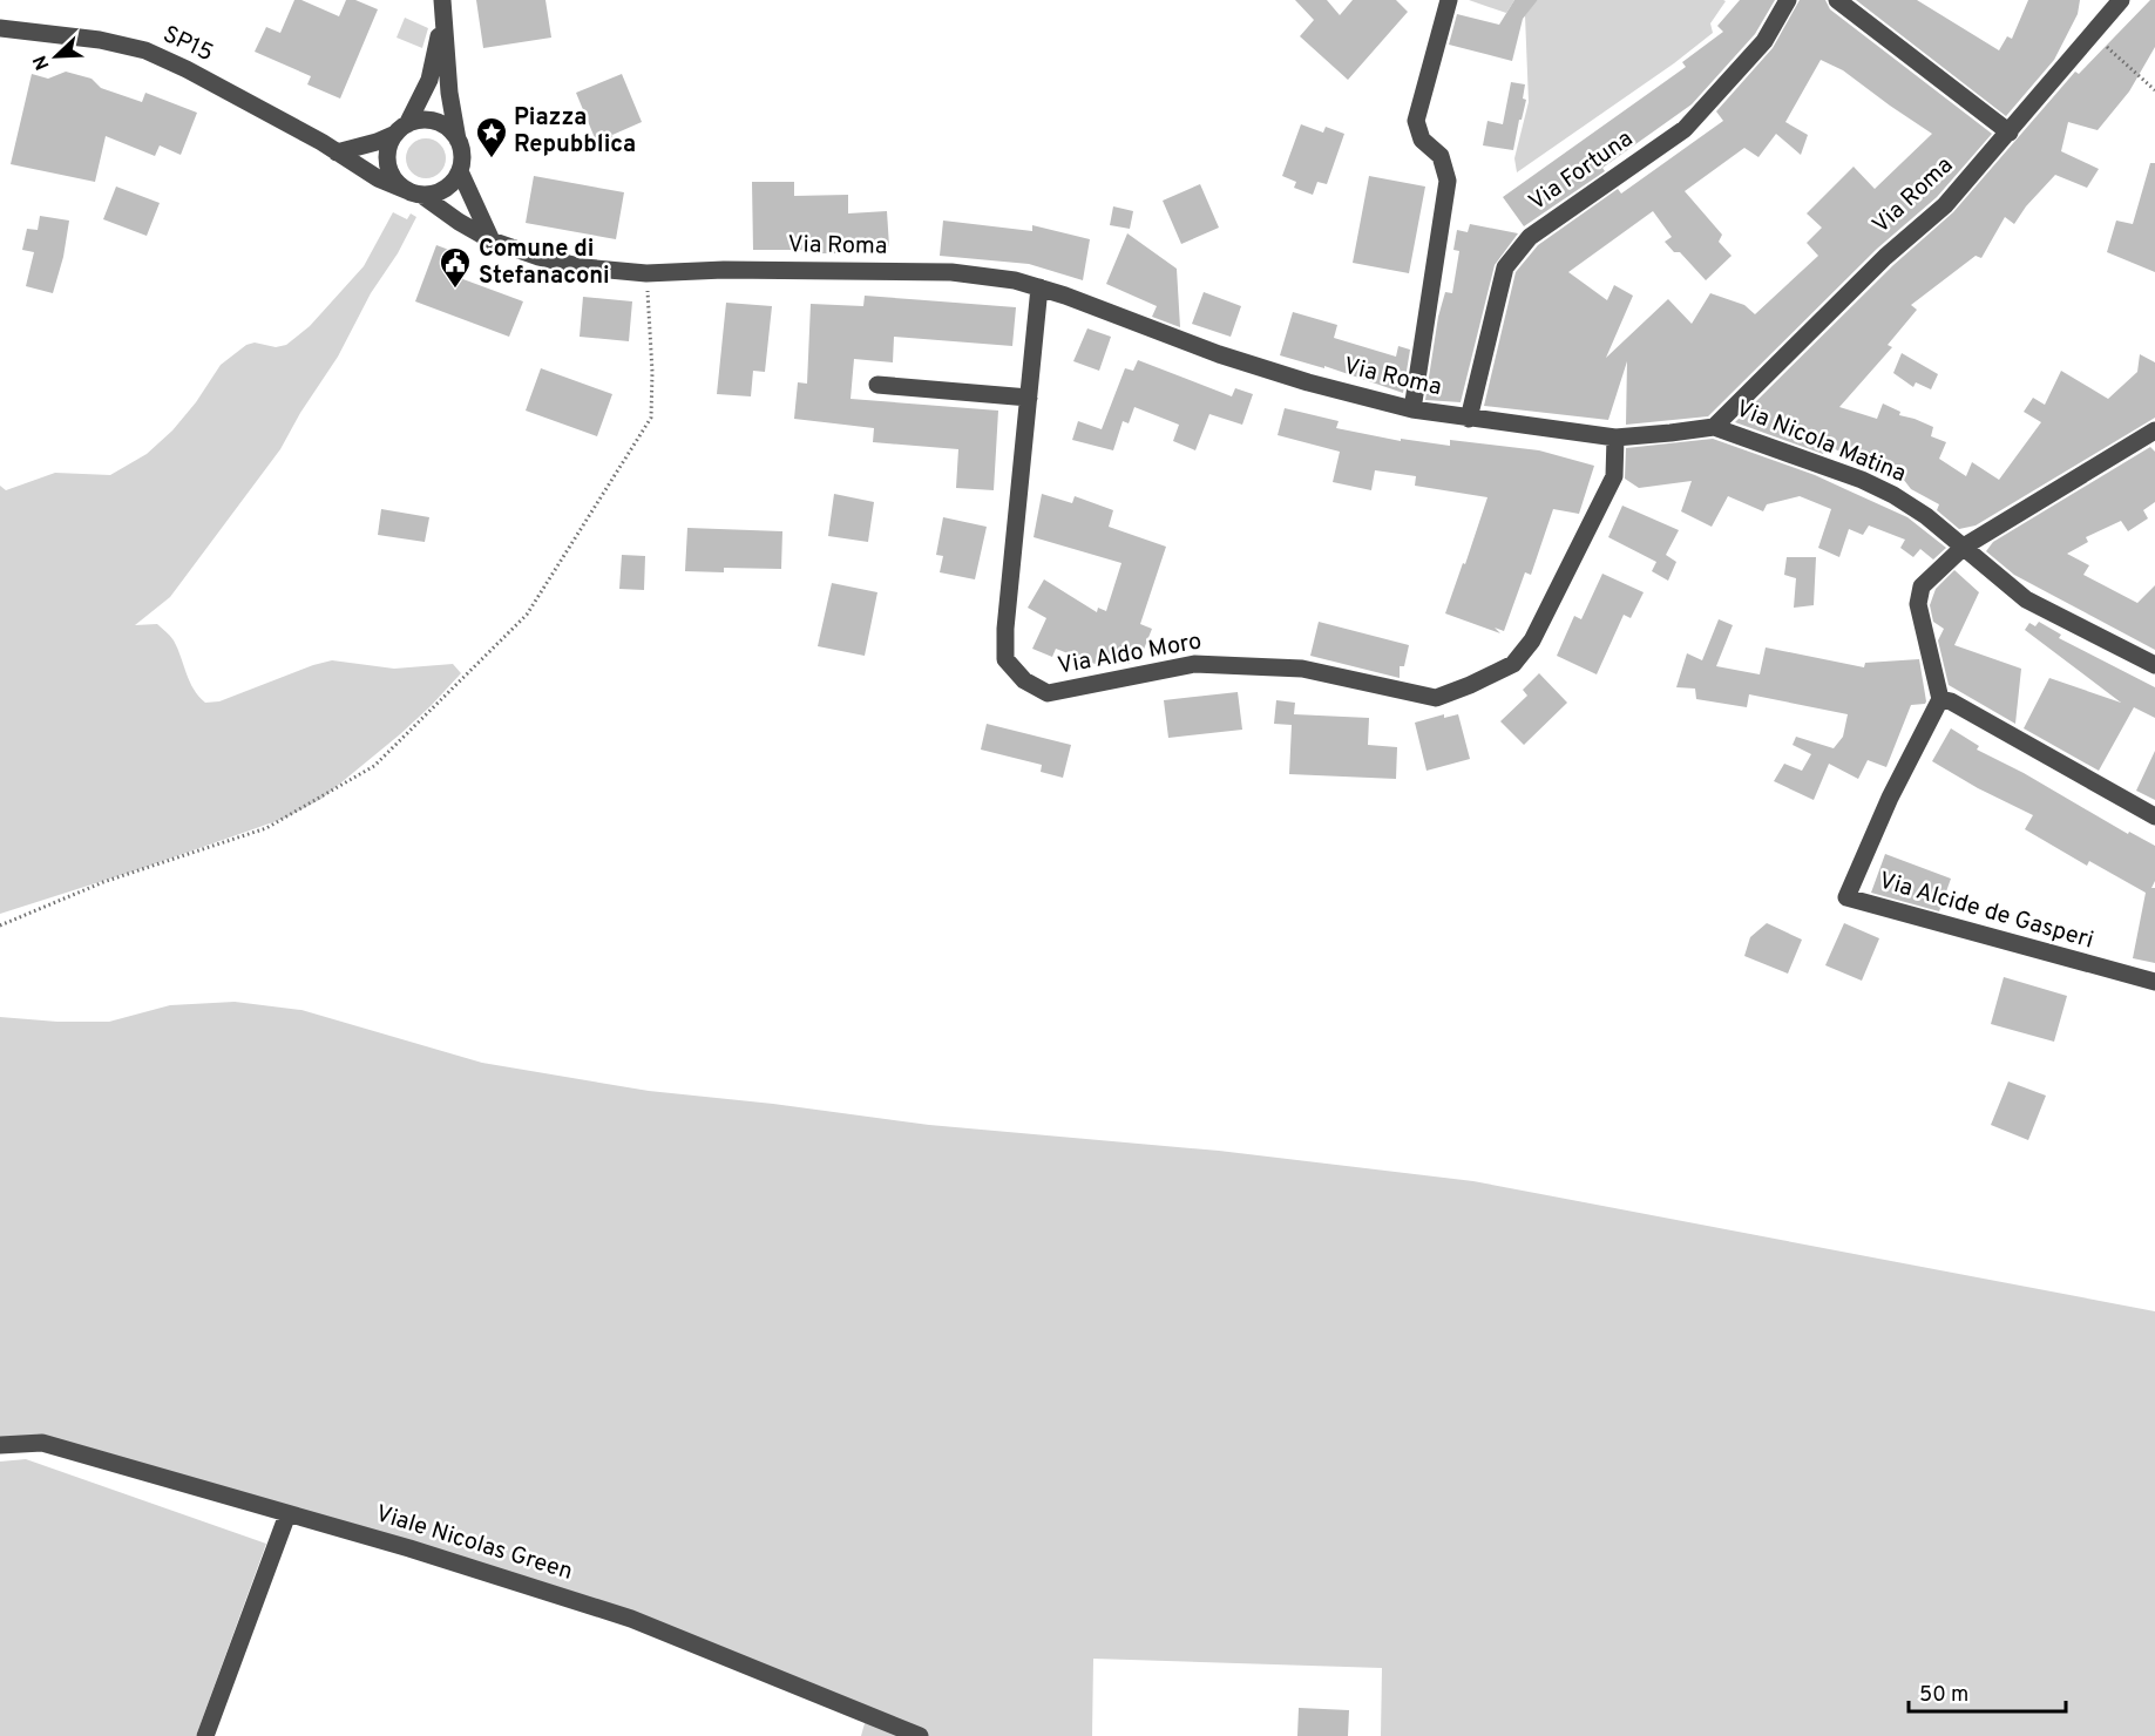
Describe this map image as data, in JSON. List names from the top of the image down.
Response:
{
  "streets": {
    "street": [
      "SP15",
      "Via Fortuna",
      "Via Roma",
      "Via Nicola Matina",
      "Via Aldo Moro",
      "Via Alcide de Gasperi",
      "Viale Nicolas Green"
    ]
  },
  "crossings": [
    ["SP15", "Via Roma"],
    ["Via Fortuna", "Via Roma"],
    ["Via Roma", "Via Nicola Matina"],
    ["Via Roma", "Via Aldo Moro"]
  ],
  "places": {
    "place": ["Piazza Repubblica"],
    "public building": ["Comune di Stefanaconi"]
  },
  "scale_bar": "50 m",
  "north": "bottom left"
}
